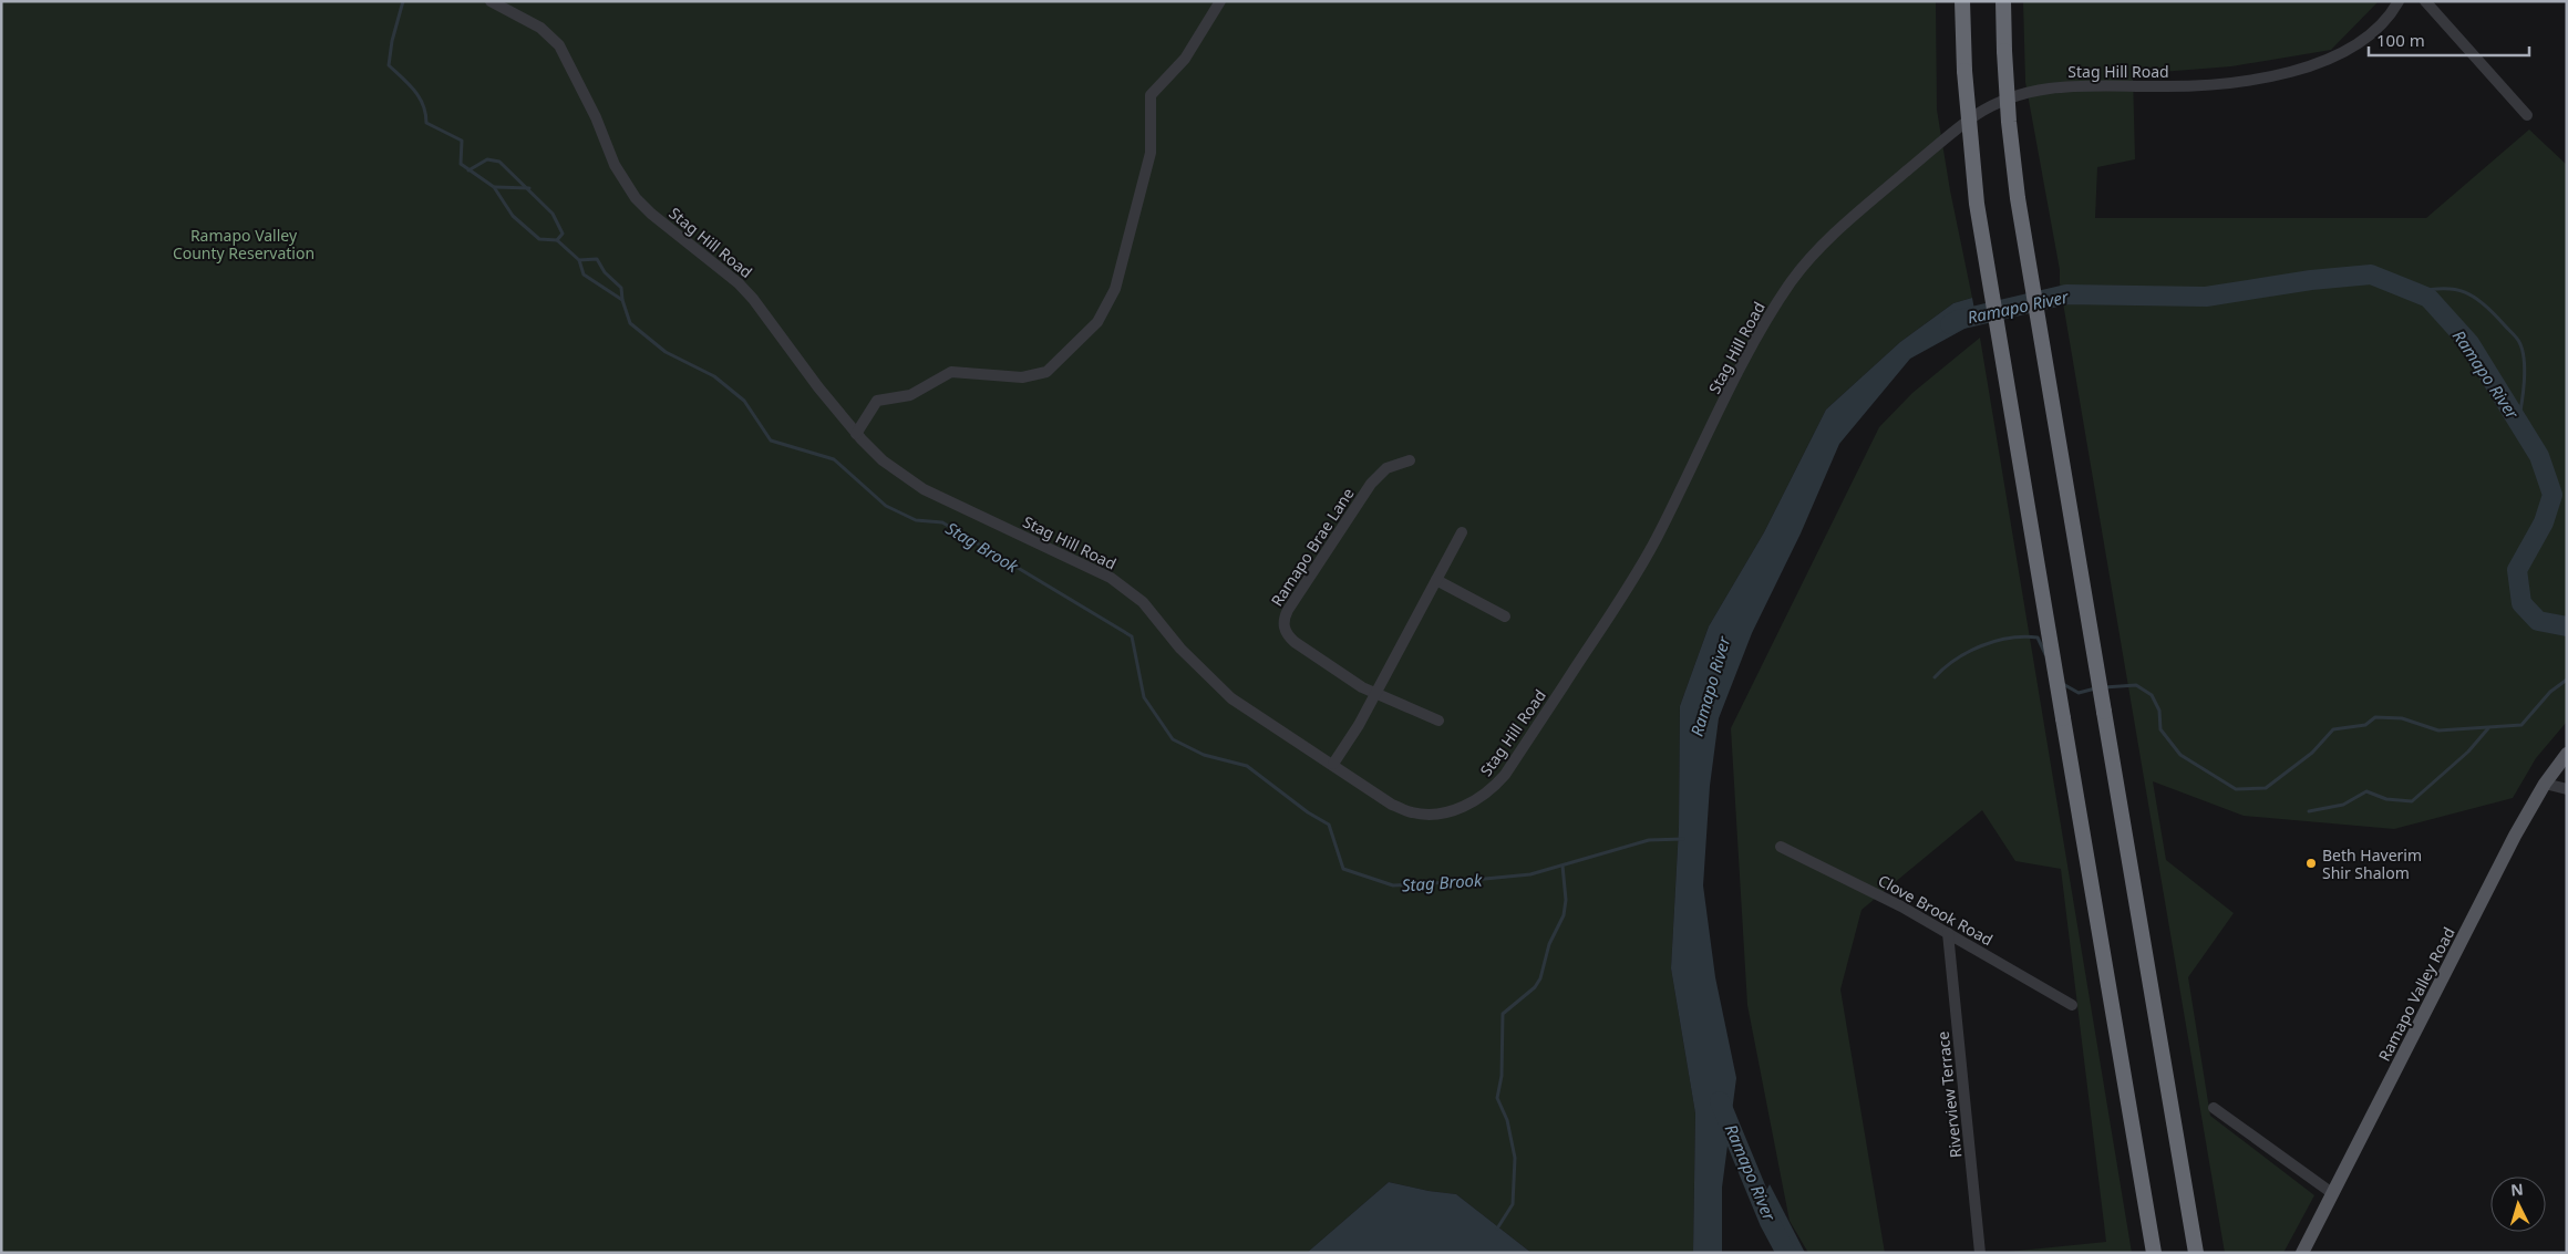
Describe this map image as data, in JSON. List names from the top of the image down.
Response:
{
  "streets": {
    "main road": ["Ramapo Valley Road"],
    "street": [
      "Stag Hill Road",
      "Ramapo Brae Lane",
      "Clove Brook Road",
      "Riverview Terrace"
    ]
  },
  "crossings": [
    ["Clove Brook Road", "Riverview Terrace"]
  ],
  "water": ["Ramapo River", "Stag Brook"],
  "parks": ["Ramapo Valley County Reservation"],
  "places": ["Beth Haverim Shir Shalom"],
  "scale_bar": "100 m",
  "north": "top"
}
